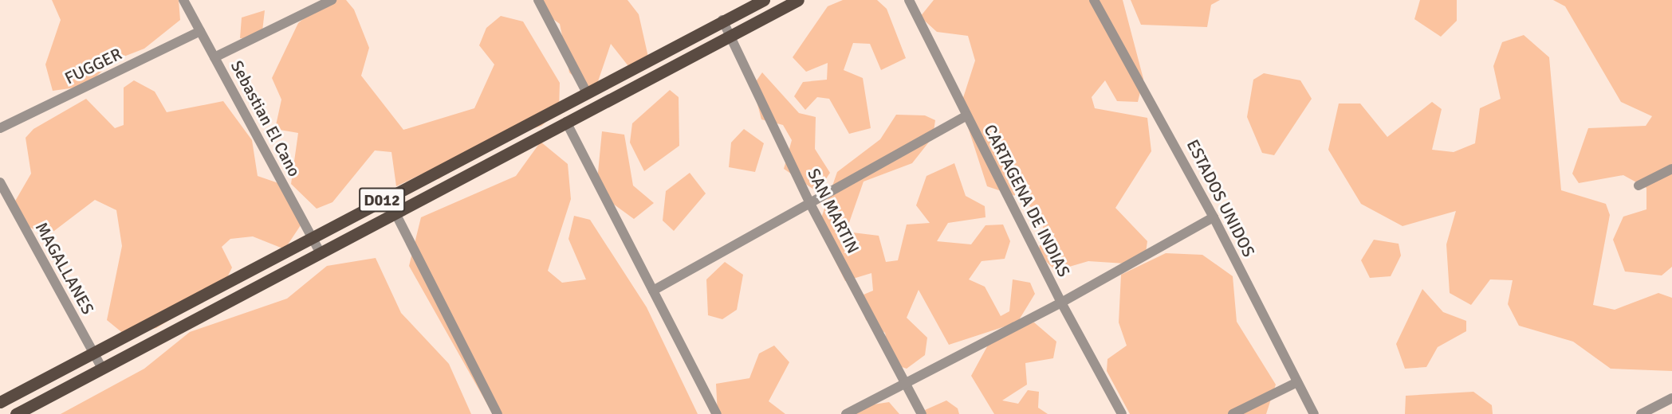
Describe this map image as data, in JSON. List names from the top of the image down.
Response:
{
  "streets": {
    "main road": ["D012"],
    "street": [
      "FUGGER",
      "Sebastian El Cano",
      "ESTADOS UNIDOS",
      "CARTAGENA DE INDIAS",
      "SAN MARTIN",
      "MAGALLANES"
    ]
  },
  "crossings": [
    ["FUGGER", "Sebastian El Cano"],
    ["Sebastian El Cano", "D012"],
    ["D012", "SAN MARTIN"],
    ["D012", "MAGALLANES"]
  ]
}
